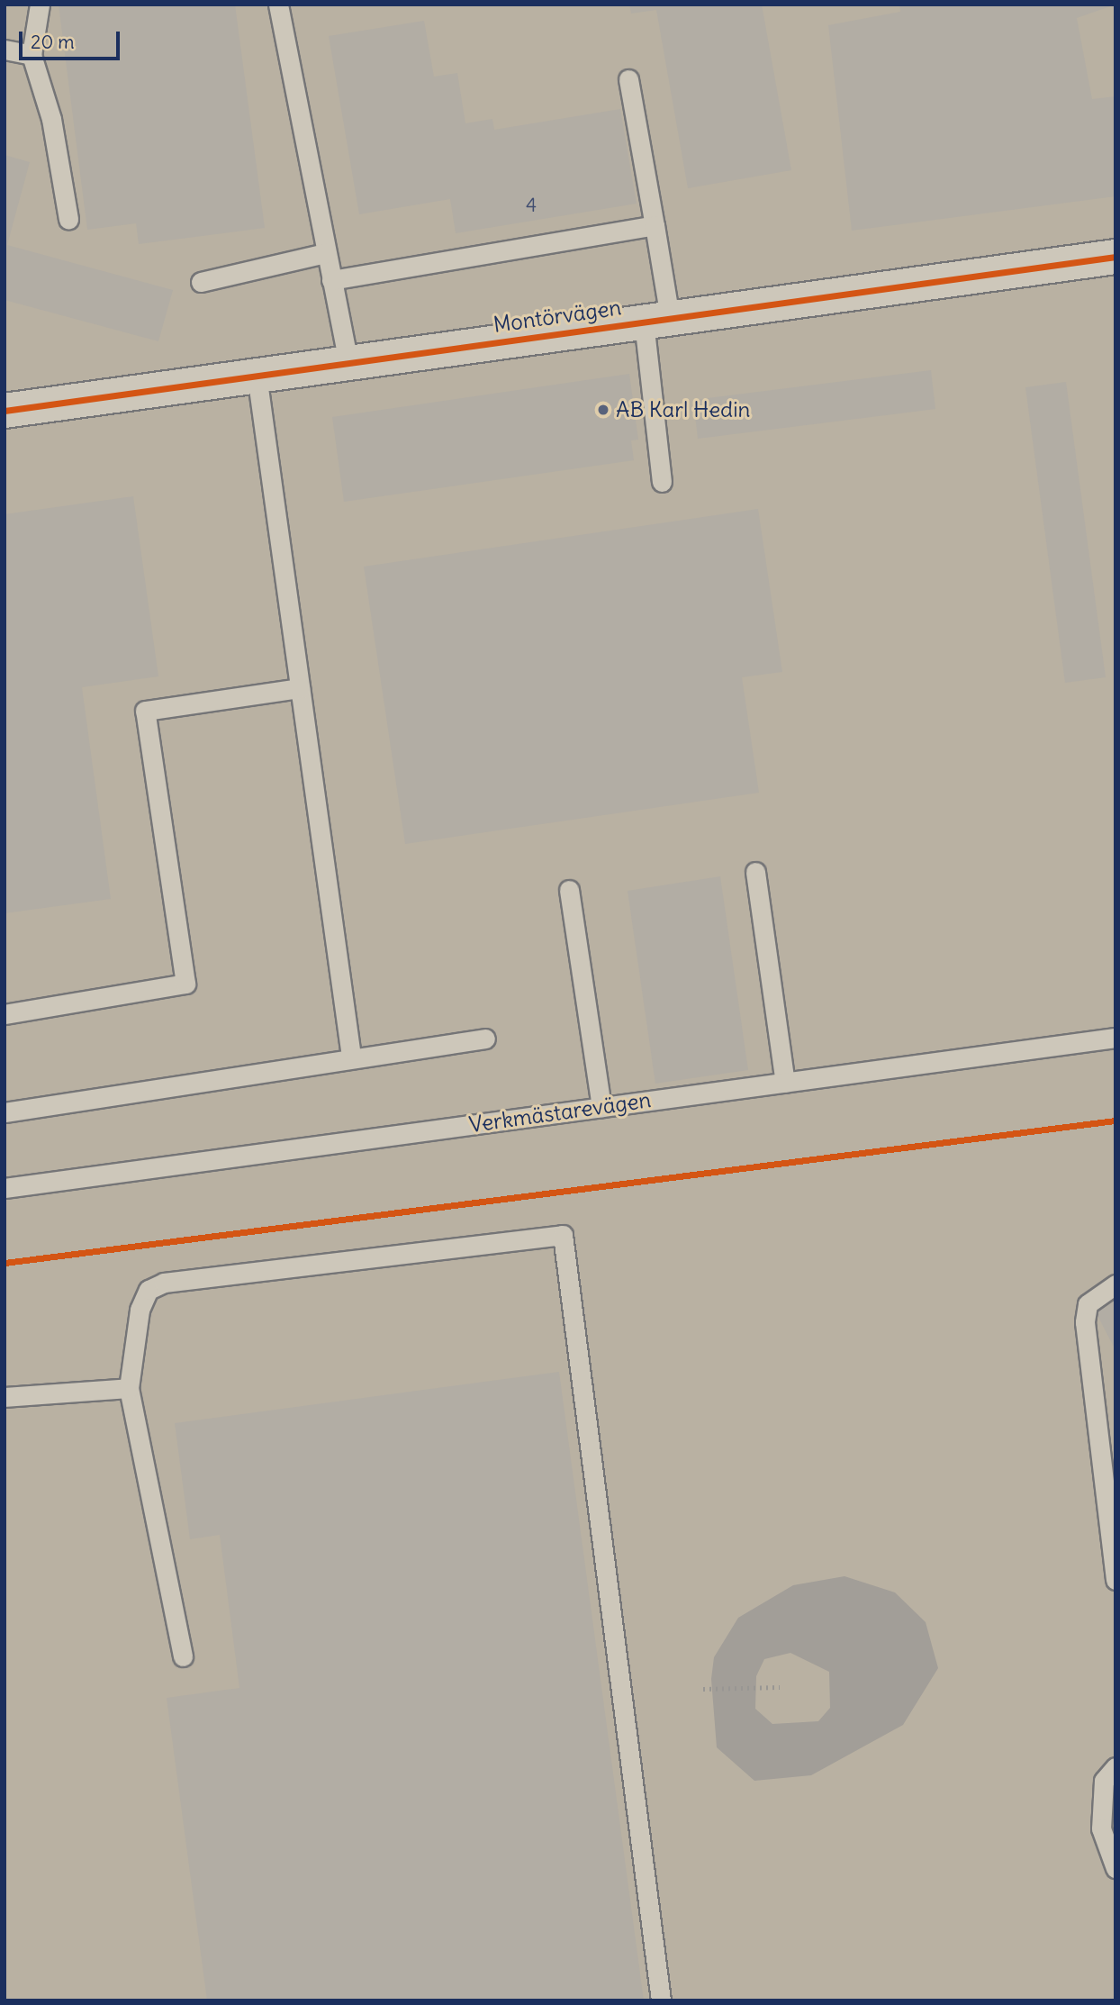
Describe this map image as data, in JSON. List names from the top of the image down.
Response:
{
  "streets": {
    "street": ["Montörvägen"],
    "lane": ["Verkmästarevägen"]
  },
  "places": ["AB Karl Hedin"],
  "house_numbers": ["4"],
  "scale_bar": "20 m"
}
